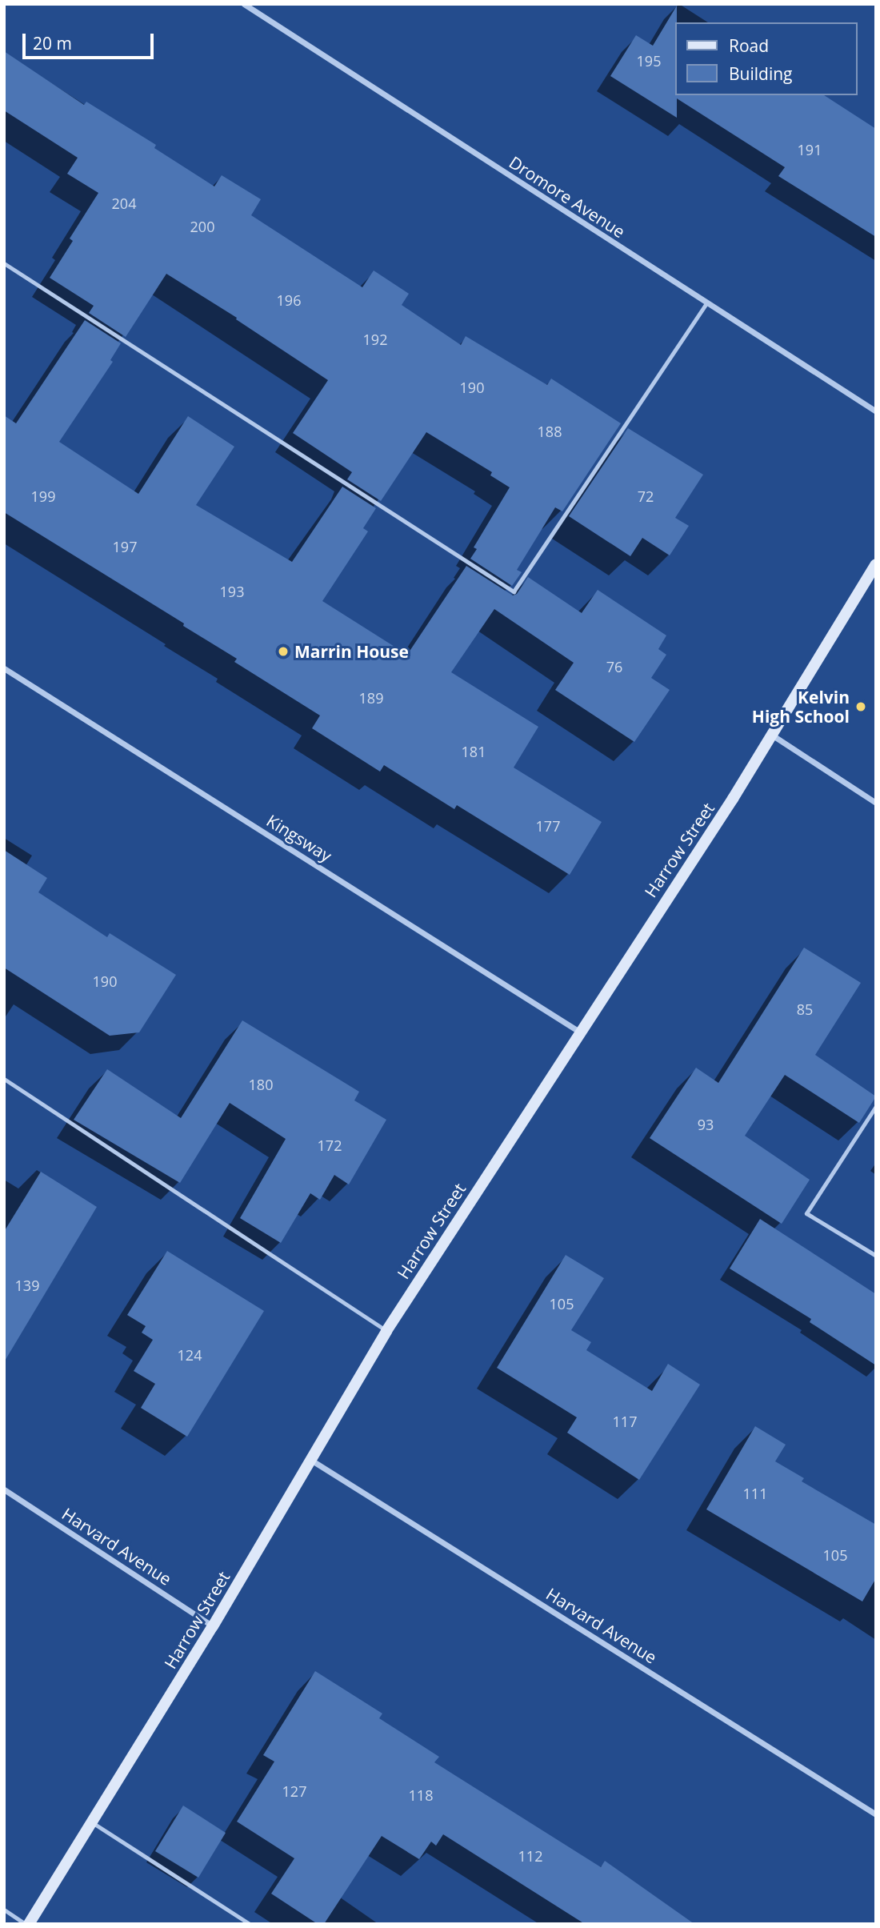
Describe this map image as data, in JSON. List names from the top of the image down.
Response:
{
  "streets": {
    "street": [
      "Dromore Avenue",
      "Kingsway",
      "Harrow Street",
      "Harvard Avenue"
    ]
  },
  "crossings": [
    ["Kingsway", "Harrow Street"],
    ["Harrow Street", "Harvard Avenue"]
  ],
  "places": ["Marrin House", "Kelvin High School"],
  "house_numbers": [
    "195",
    "191",
    "204",
    "200",
    "196",
    "192",
    "190",
    "188",
    "199",
    "72",
    "197",
    "193",
    "76",
    "189",
    "181",
    "177",
    "190",
    "85",
    "180",
    "93",
    "172",
    "139",
    "105",
    "124",
    "117",
    "111",
    "105",
    "127",
    "118",
    "112"
  ],
  "legend": ["Road", "Building"],
  "scale_bar": "20 m"
}
